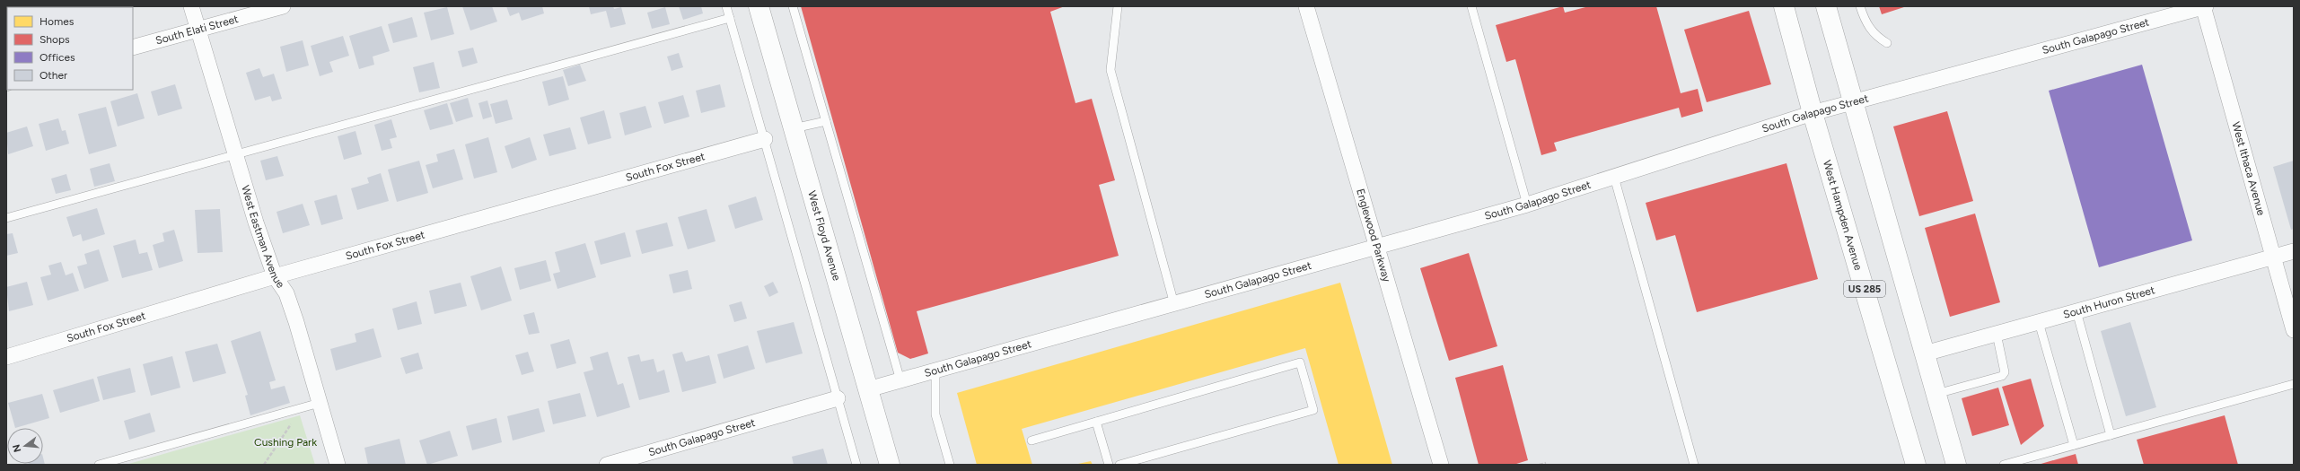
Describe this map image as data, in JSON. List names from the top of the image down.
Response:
{
  "streets": {
    "main road": ["West Hampden Avenue", "West Floyd Avenue", "US 285"],
    "street": [
      "South Elati Street",
      "South Galapago Street",
      "South Fox Street",
      "West Ithaca Avenue",
      "Englewood Parkway",
      "West Eastman Avenue",
      "South Huron Street"
    ]
  },
  "crossings": [
    ["South Elati Street", "West Eastman Avenue"],
    ["South Galapago Street", "West Ithaca Avenue"],
    ["South Galapago Street", "West Hampden Avenue"],
    ["South Galapago Street", "Englewood Parkway"],
    ["South Galapago Street", "West Floyd Avenue"],
    ["South Fox Street", "West Eastman Avenue"],
    ["West Ithaca Avenue", "South Huron Street"]
  ],
  "parks": ["Cushing Park"],
  "legend": [
    "Homes",
    "Shops",
    "Offices",
    "Other"
  ],
  "north": "left"
}
